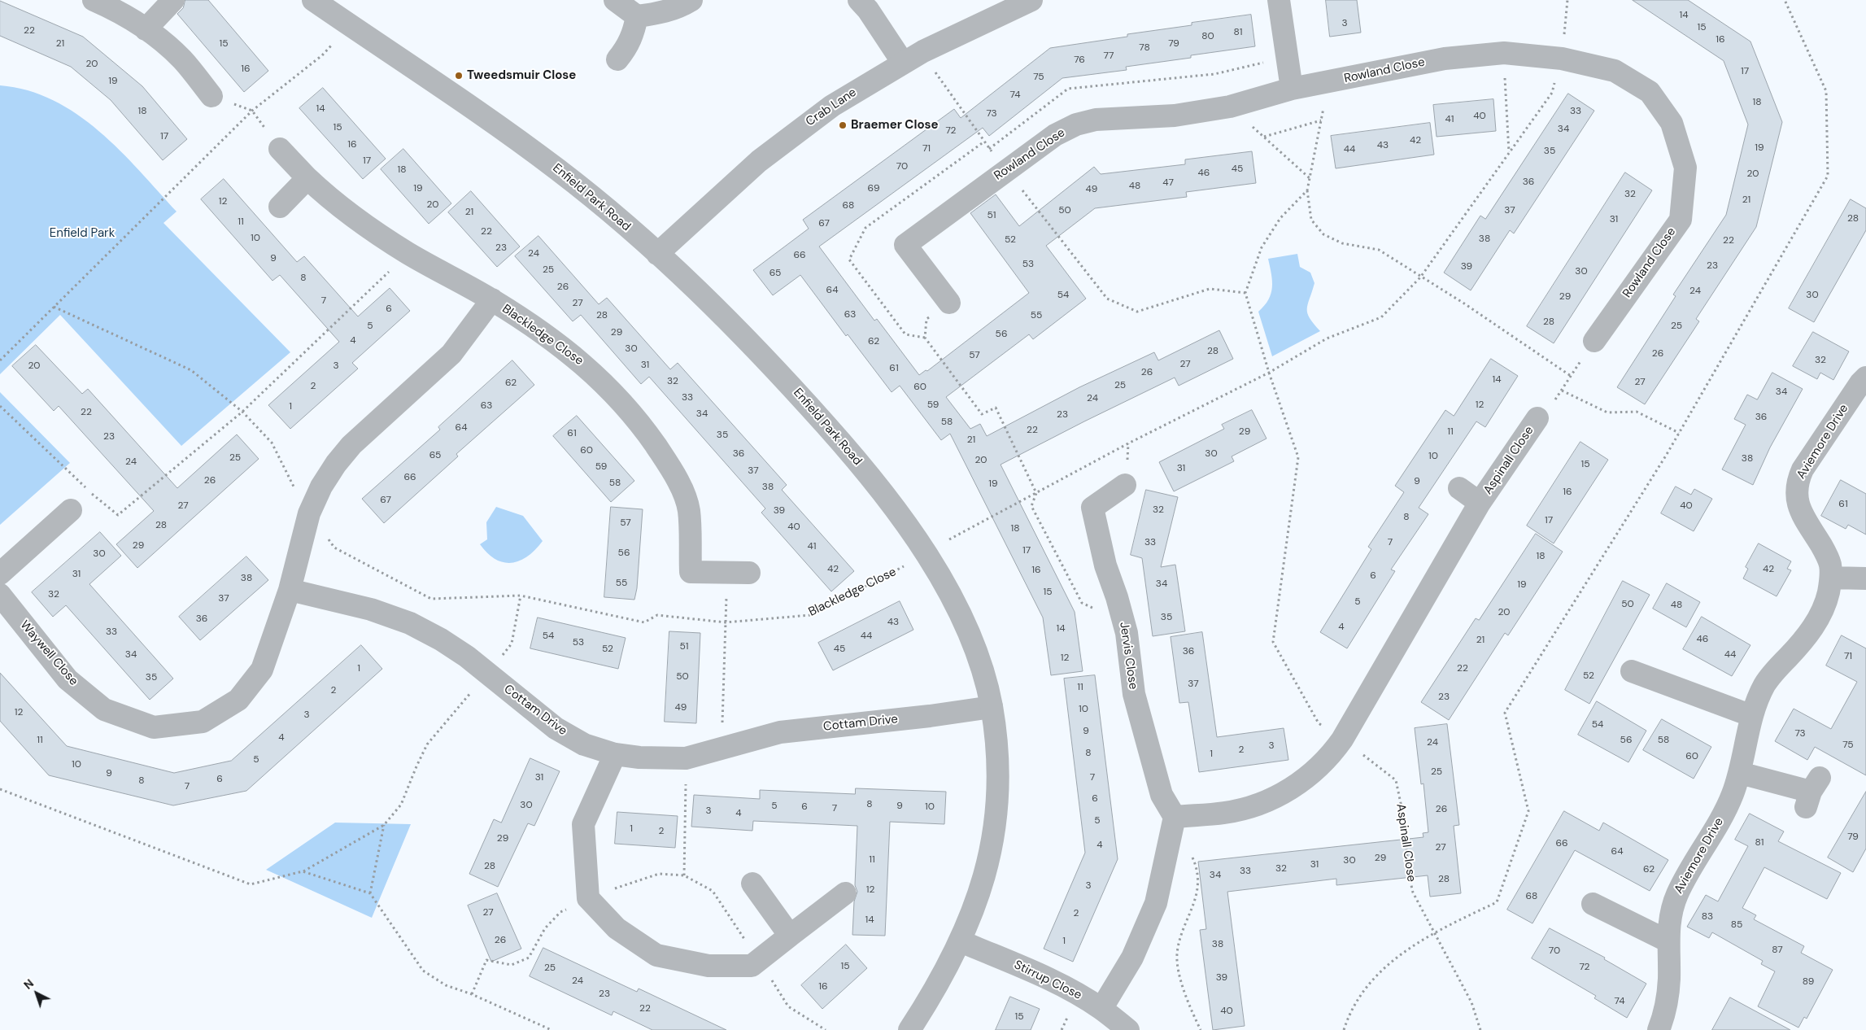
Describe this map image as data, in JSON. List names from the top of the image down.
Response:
{
  "streets": {
    "street": [
      "Rowland Close",
      "Crab Lane",
      "Enfield Park Road",
      "Blackledge Close",
      "Aviemore Drive",
      "Aspinall Close",
      "Waywell Close",
      "Jervis Close",
      "Cottam Drive",
      "Stirrup Close"
    ]
  },
  "crossings": [
    ["Crab Lane", "Enfield Park Road"],
    ["Enfield Park Road", "Cottam Drive"],
    ["Enfield Park Road", "Stirrup Close"],
    ["Blackledge Close", "Waywell Close"],
    ["Blackledge Close", "Cottam Drive"],
    ["Aspinall Close", "Jervis Close"],
    ["Waywell Close", "Cottam Drive"]
  ],
  "parks": ["Enfield Park"],
  "places": ["Tweedsmuir Close", "Braemer Close"],
  "house_numbers": [
    "14",
    "3",
    "15",
    "22",
    "81",
    "80",
    "16",
    "21",
    "15",
    "79",
    "78",
    "77",
    "76",
    "20",
    "16",
    "17",
    "75",
    "19",
    "74",
    "18",
    "14",
    "18",
    "33",
    "73",
    "40",
    "41",
    "15",
    "34",
    "72",
    "17",
    "42",
    "16",
    "43",
    "19",
    "71",
    "44",
    "35",
    "17",
    "70",
    "45",
    "18",
    "46",
    "20",
    "36",
    "47",
    "48",
    "19",
    "69",
    "49",
    "32",
    "21",
    "12",
    "20",
    "68",
    "50",
    "37",
    "21",
    "51",
    "28",
    "31",
    "11",
    "67",
    "22",
    "10",
    "38",
    "52",
    "22",
    "23",
    "24",
    "66",
    "9",
    "53",
    "23",
    "39",
    "25",
    "30",
    "65",
    "8",
    "26",
    "64",
    "24",
    "54",
    "30",
    "29",
    "7",
    "27",
    "6",
    "63",
    "28",
    "55",
    "28",
    "5",
    "25",
    "29",
    "56",
    "4",
    "62",
    "30",
    "28",
    "26",
    "57",
    "32",
    "27",
    "31",
    "20",
    "3",
    "61",
    "26",
    "14",
    "32",
    "27",
    "62",
    "25",
    "2",
    "60",
    "34",
    "33",
    "24",
    "59",
    "12",
    "63",
    "1",
    "22",
    "34",
    "23",
    "36",
    "58",
    "64",
    "22",
    "29",
    "11",
    "61",
    "35",
    "23",
    "21",
    "60",
    "36",
    "30",
    "65",
    "10",
    "25",
    "38",
    "20",
    "24",
    "15",
    "59",
    "31",
    "37",
    "66",
    "26",
    "9",
    "58",
    "19",
    "38",
    "16",
    "67",
    "61",
    "27",
    "40",
    "32",
    "39",
    "8",
    "17",
    "57",
    "28",
    "40",
    "18",
    "33",
    "7",
    "29",
    "41",
    "17",
    "56",
    "30",
    "18",
    "42",
    "42",
    "16",
    "31",
    "6",
    "38",
    "55",
    "34",
    "19",
    "15",
    "32",
    "37",
    "5",
    "50",
    "48",
    "20",
    "35",
    "36",
    "43",
    "4",
    "14",
    "33",
    "54",
    "44",
    "46",
    "21",
    "53",
    "51",
    "52",
    "45",
    "36",
    "34",
    "44",
    "71",
    "12",
    "1",
    "22",
    "52",
    "50",
    "35",
    "37",
    "11",
    "2",
    "23",
    "49",
    "10",
    "12",
    "3",
    "54",
    "9",
    "73",
    "4",
    "11",
    "56",
    "58",
    "24",
    "75",
    "3",
    "2",
    "8",
    "1",
    "60",
    "5",
    "10",
    "25",
    "9",
    "31",
    "7",
    "6",
    "8",
    "7",
    "6",
    "8",
    "30",
    "5",
    "9",
    "6",
    "10",
    "7",
    "26",
    "3",
    "4",
    "5",
    "1",
    "2",
    "79",
    "29",
    "81",
    "66",
    "4",
    "27",
    "64",
    "29",
    "11",
    "30",
    "31",
    "28",
    "32",
    "62",
    "33",
    "34",
    "28",
    "3",
    "12",
    "68",
    "27",
    "2",
    "83",
    "14",
    "85",
    "26",
    "1",
    "38",
    "87",
    "70",
    "15",
    "72",
    "25",
    "39",
    "24",
    "89",
    "16",
    "23",
    "74",
    "22",
    "40",
    "15"
  ],
  "north": "top left"
}
